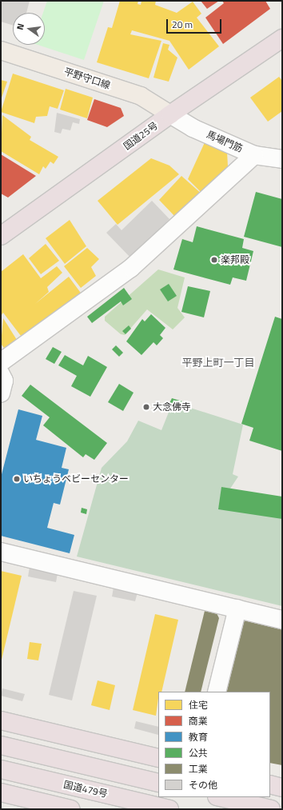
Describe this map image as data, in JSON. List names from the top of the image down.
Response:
{
  "streets": {
    "highway": ["国道25号", "国道479号"],
    "main road": ["平野守口線"],
    "street": ["馬場門筋"]
  },
  "crossings": [
    ["平野守口線", "国道25号"],
    ["平野守口線", "馬場門筋"],
    ["国道25号", "馬場門筋"]
  ],
  "districts": ["平野上町一丁目"],
  "places": ["楽邦殿", "大念佛寺", "いちょうベビーセンター"],
  "legend": [
    "住宅",
    "商業",
    "教育",
    "公共",
    "工業",
    "その他"
  ],
  "scale_bar": "20 m",
  "north": "left"
}
